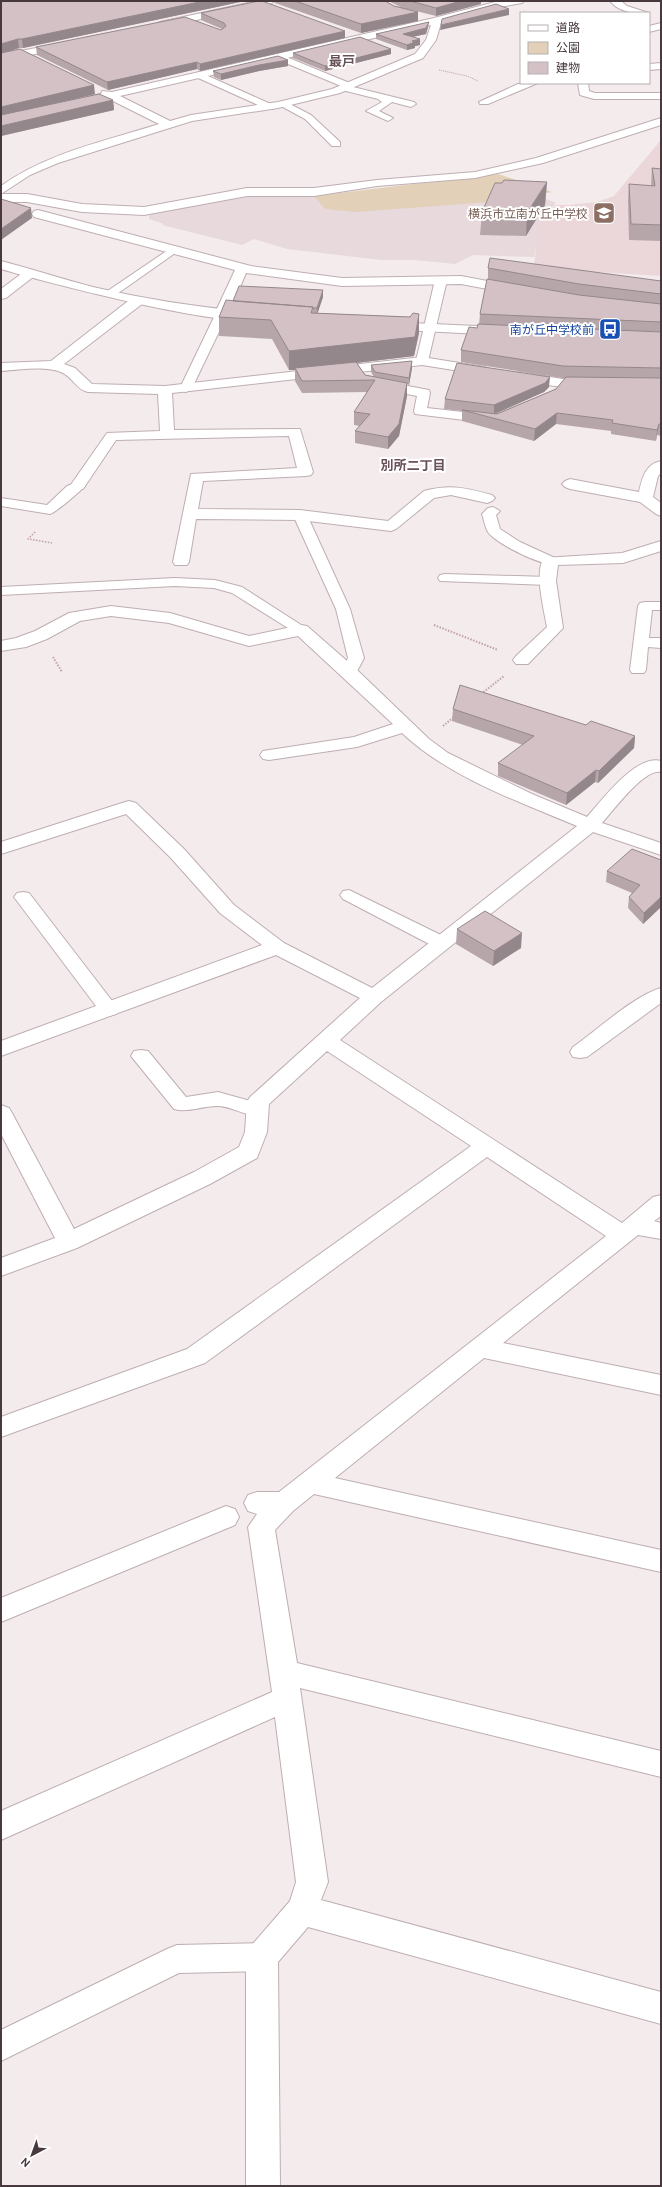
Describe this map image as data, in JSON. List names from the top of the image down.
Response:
{
  "districts": ["最戸", "別所二丁目"],
  "places": {
    "school or university": ["横浜市立南が丘中学校"],
    "bus stop": ["南が丘中学校前"]
  },
  "legend": ["道路", "公園", "建物"],
  "north": "bottom left"
}
